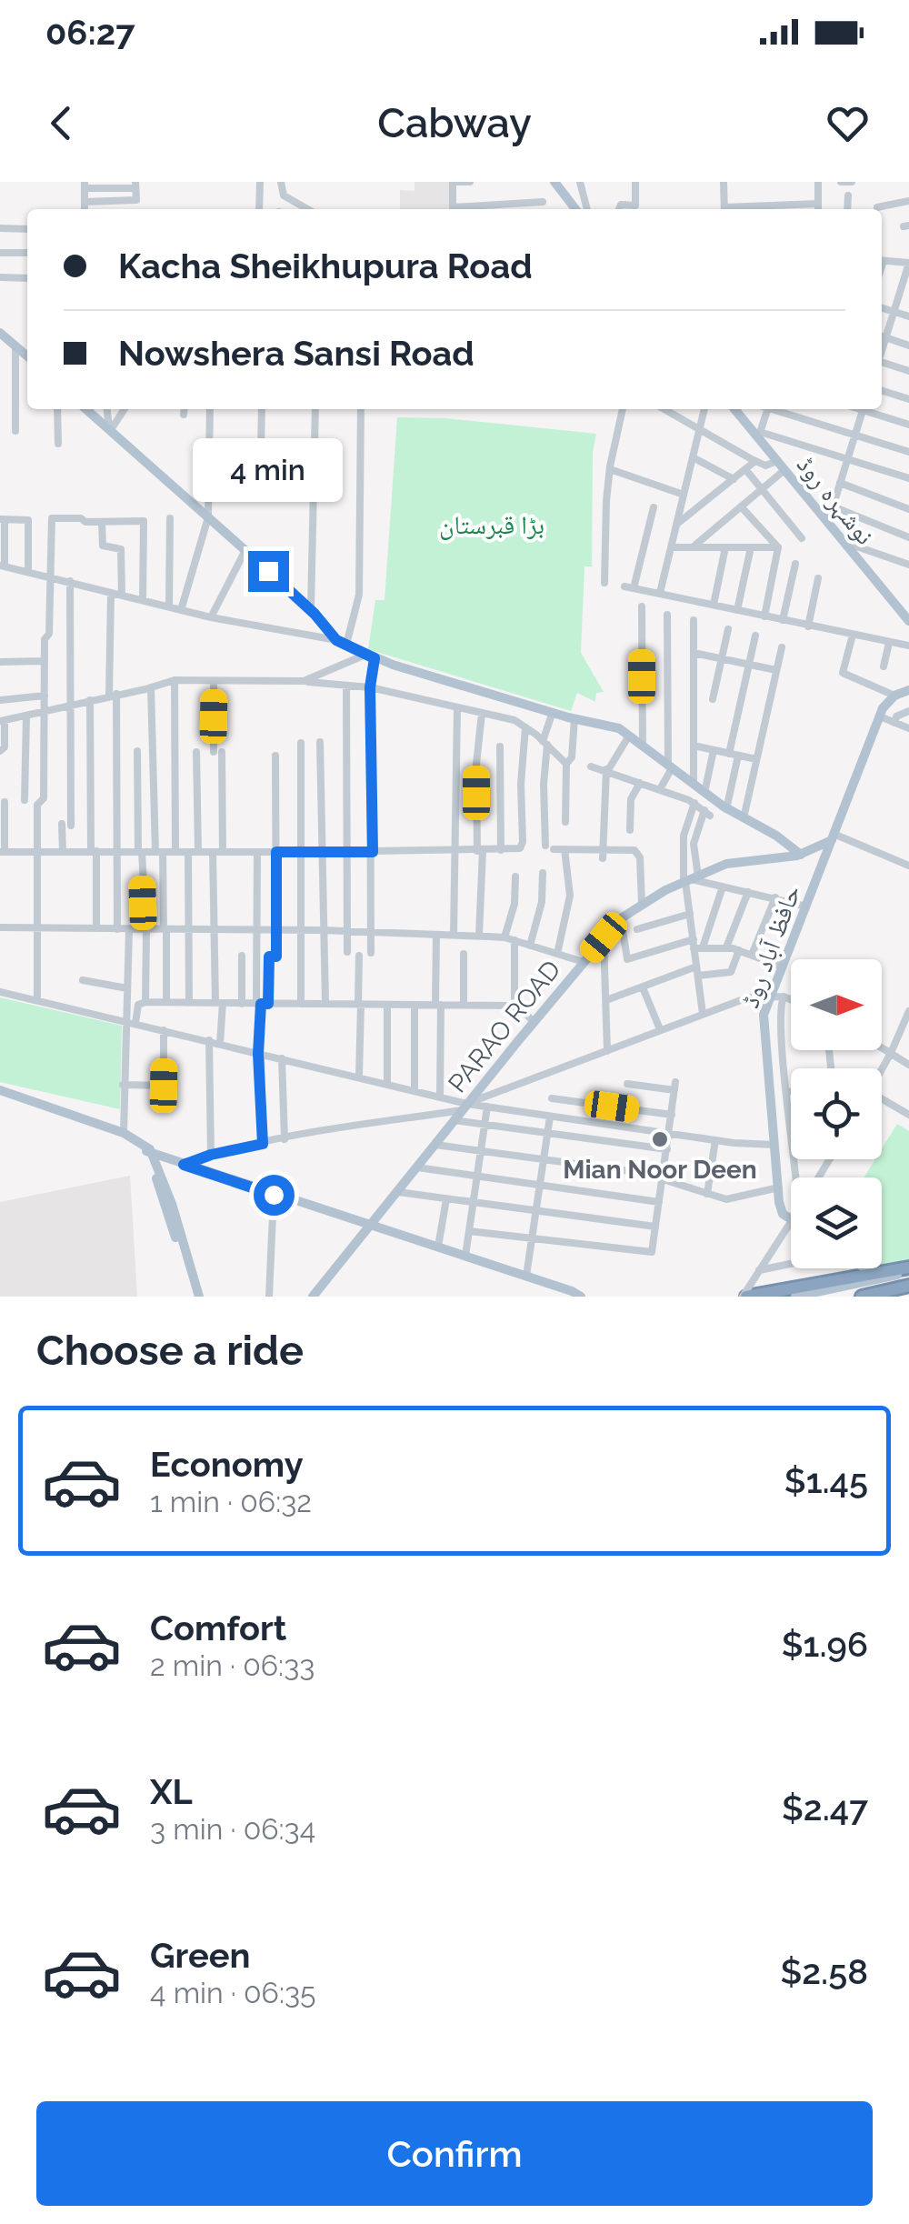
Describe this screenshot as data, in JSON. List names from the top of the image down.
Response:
{
  "streets": {
    "main road": ["نوشہرہ روڈ", "حافظ آباد روڈ", "PARAO ROAD"]
  },
  "crossings": [
    ["حافظ آباد روڈ", "PARAO ROAD"]
  ],
  "parks": ["بڑا قبرستان"],
  "places": ["Mian Noor Deen"],
  "north": "right",
  "page": {
    "status": "06:27",
    "header": "Cabway",
    "banner": ["Kacha Sheikhupura Road", "Nowshera Sansi Road"],
    "bubble": "4 min",
    "heading": "Choose a ride",
    "list": [
      {
        "name": "Economy",
        "note": "1 min · 06:32",
        "value": "$1.45"
      },
      {
        "name": "Comfort",
        "note": "2 min · 06:33",
        "value": "$1.96"
      },
      {
        "name": "XL",
        "note": "3 min · 06:34",
        "value": "$2.47"
      },
      {
        "name": "Green",
        "note": "4 min · 06:35",
        "value": "$2.58"
      }
    ],
    "buttons": "Confirm"
  }
}
